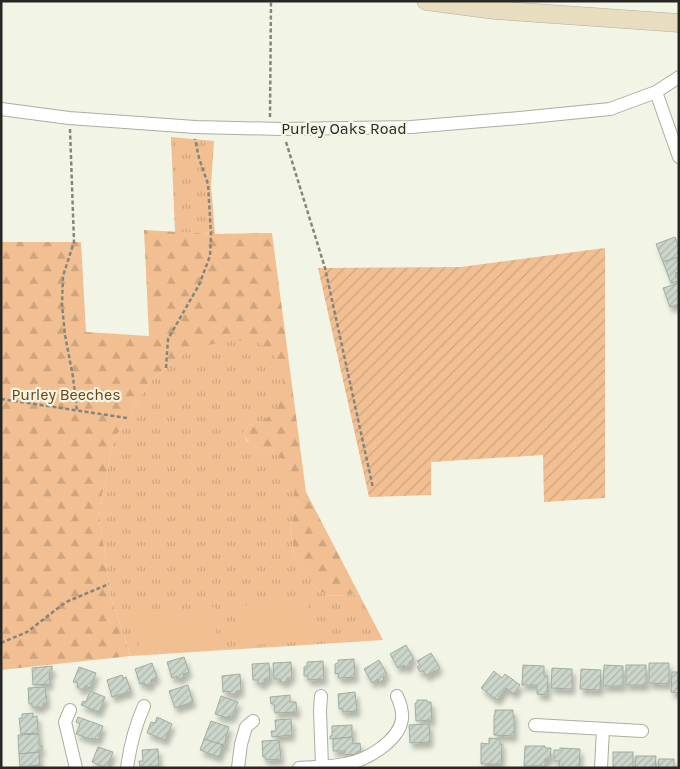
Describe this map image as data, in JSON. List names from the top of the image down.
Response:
{
  "streets": {
    "street": ["Purley Oaks Road"]
  },
  "parks": ["Purley Beeches"]
}
